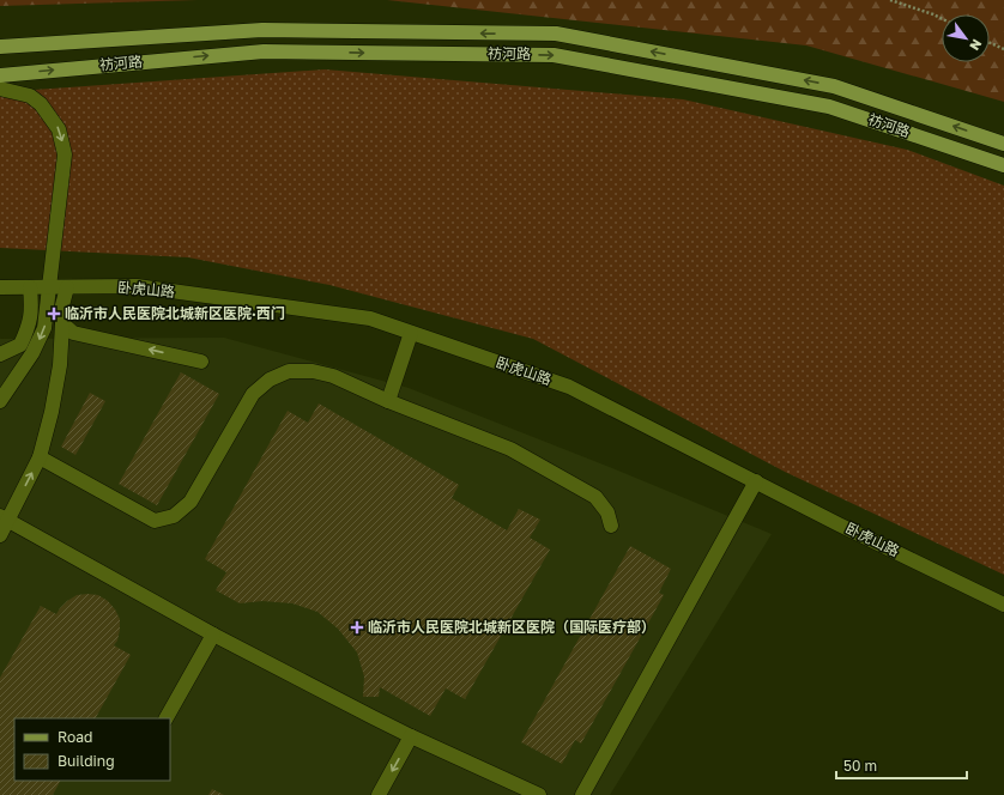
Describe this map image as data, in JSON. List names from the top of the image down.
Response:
{
  "streets": {
    "main road": ["祊河路"],
    "street": ["卧虎山路"]
  },
  "places": {
    "health": ["临沂市人民医院北城新区医院·西门", "临沂市人民医院北城新区医院（国际医疗部）"]
  },
  "legend": ["Road", "Building"],
  "scale_bar": "50 m",
  "north": "bottom right"
}
